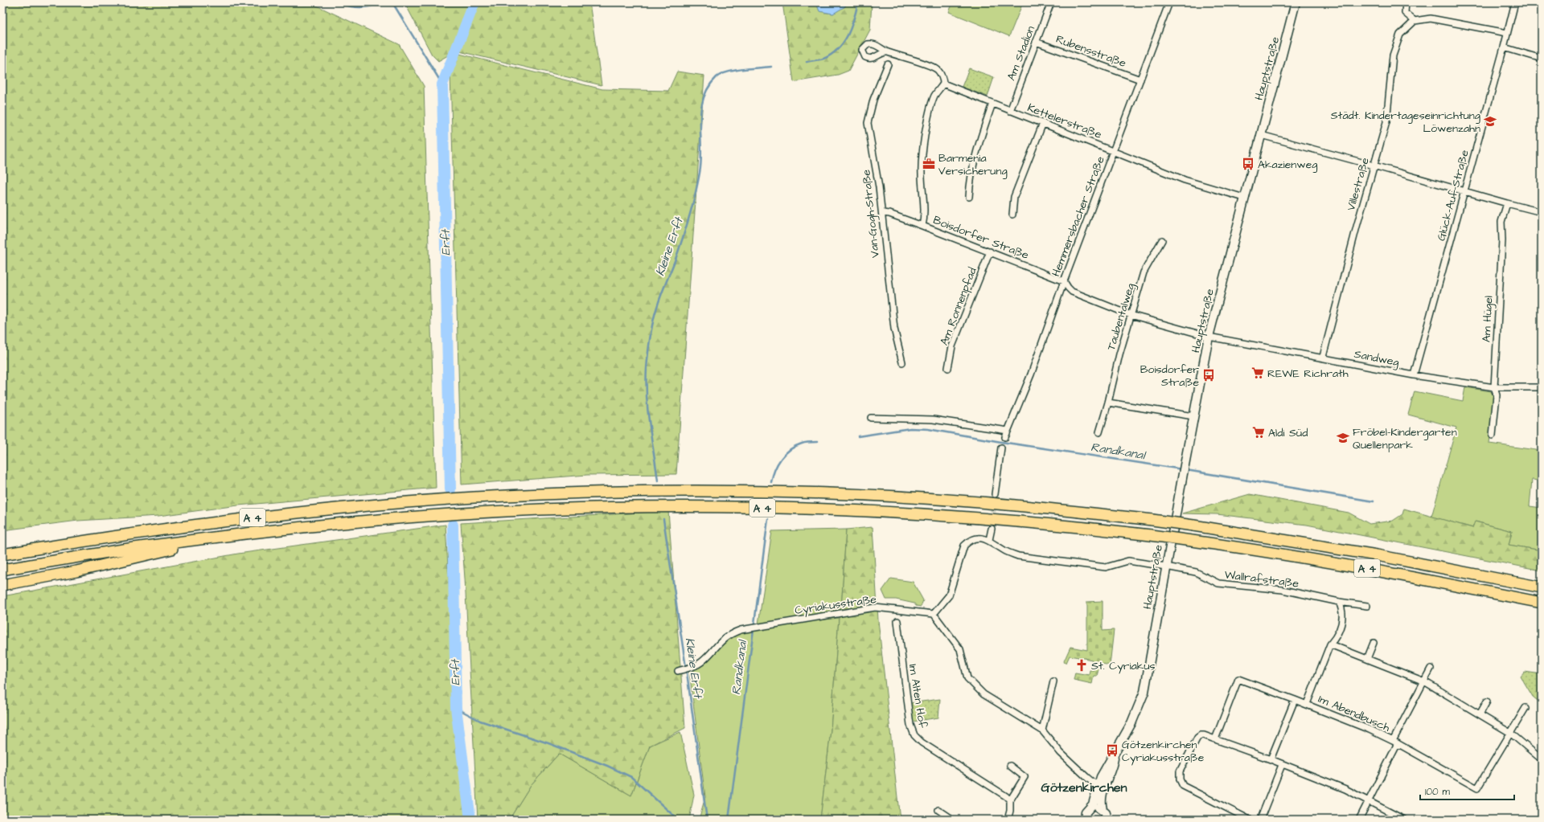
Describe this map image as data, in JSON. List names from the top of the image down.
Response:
{
  "streets": {
    "highway": ["A 4"],
    "main road": ["Hauptstraße"],
    "street": [
      "Rubensstraße",
      "Am Stadion",
      "Kettelerstraße",
      "Villestraße",
      "Glück-Auf-Straße",
      "Van-Gogh-Straße",
      "Hemmersbacher Straße",
      "Boisdorfer Straße",
      "Am Ronnenpfad",
      "Taubentalweg",
      "Am Hügel",
      "Sandweg",
      "Wallrafstraße",
      "Cyriakusstraße",
      "Im Alten Hof",
      "Im Abendbusch"
    ]
  },
  "crossings": [
    ["Rubensstraße", "Am Stadion"],
    ["Rubensstraße", "Hemmersbacher Straße"],
    ["Am Stadion", "Kettelerstraße"],
    ["Hauptstraße", "Kettelerstraße"],
    ["Hauptstraße", "Boisdorfer Straße"],
    ["Hauptstraße", "Sandweg"],
    ["Hauptstraße", "Wallrafstraße"],
    ["Kettelerstraße", "Hemmersbacher Straße"],
    ["Kettelerstraße", "Boisdorfer Straße"],
    ["Villestraße", "Sandweg"],
    ["Glück-Auf-Straße", "Sandweg"],
    ["Van-Gogh-Straße", "Boisdorfer Straße"],
    ["Hemmersbacher Straße", "Boisdorfer Straße"],
    ["Boisdorfer Straße", "Am Ronnenpfad"],
    ["Boisdorfer Straße", "Taubentalweg"],
    ["Boisdorfer Straße", "Sandweg"],
    ["Am Hügel", "Sandweg"]
  ],
  "districts": ["Götzenkirchen"],
  "water": ["Erft", "Kleine Erft", "Randkanal"],
  "places": {
    "school or university": ["Städt. Kindertageseinrichtung Löwenzahn", "Fröbel-Kindergarten Quellenpark"],
    "office": ["Barmenia Versicherung"],
    "bus stop": ["Akazienweg", "Boisdorfer Straße", "Götzenkirchen Cyriakusstraße"],
    "supermarket": ["REWE Richrath", "Aldi Süd"],
    "church": ["St. Cyriakus"]
  },
  "scale_bar": "100 m"
}
